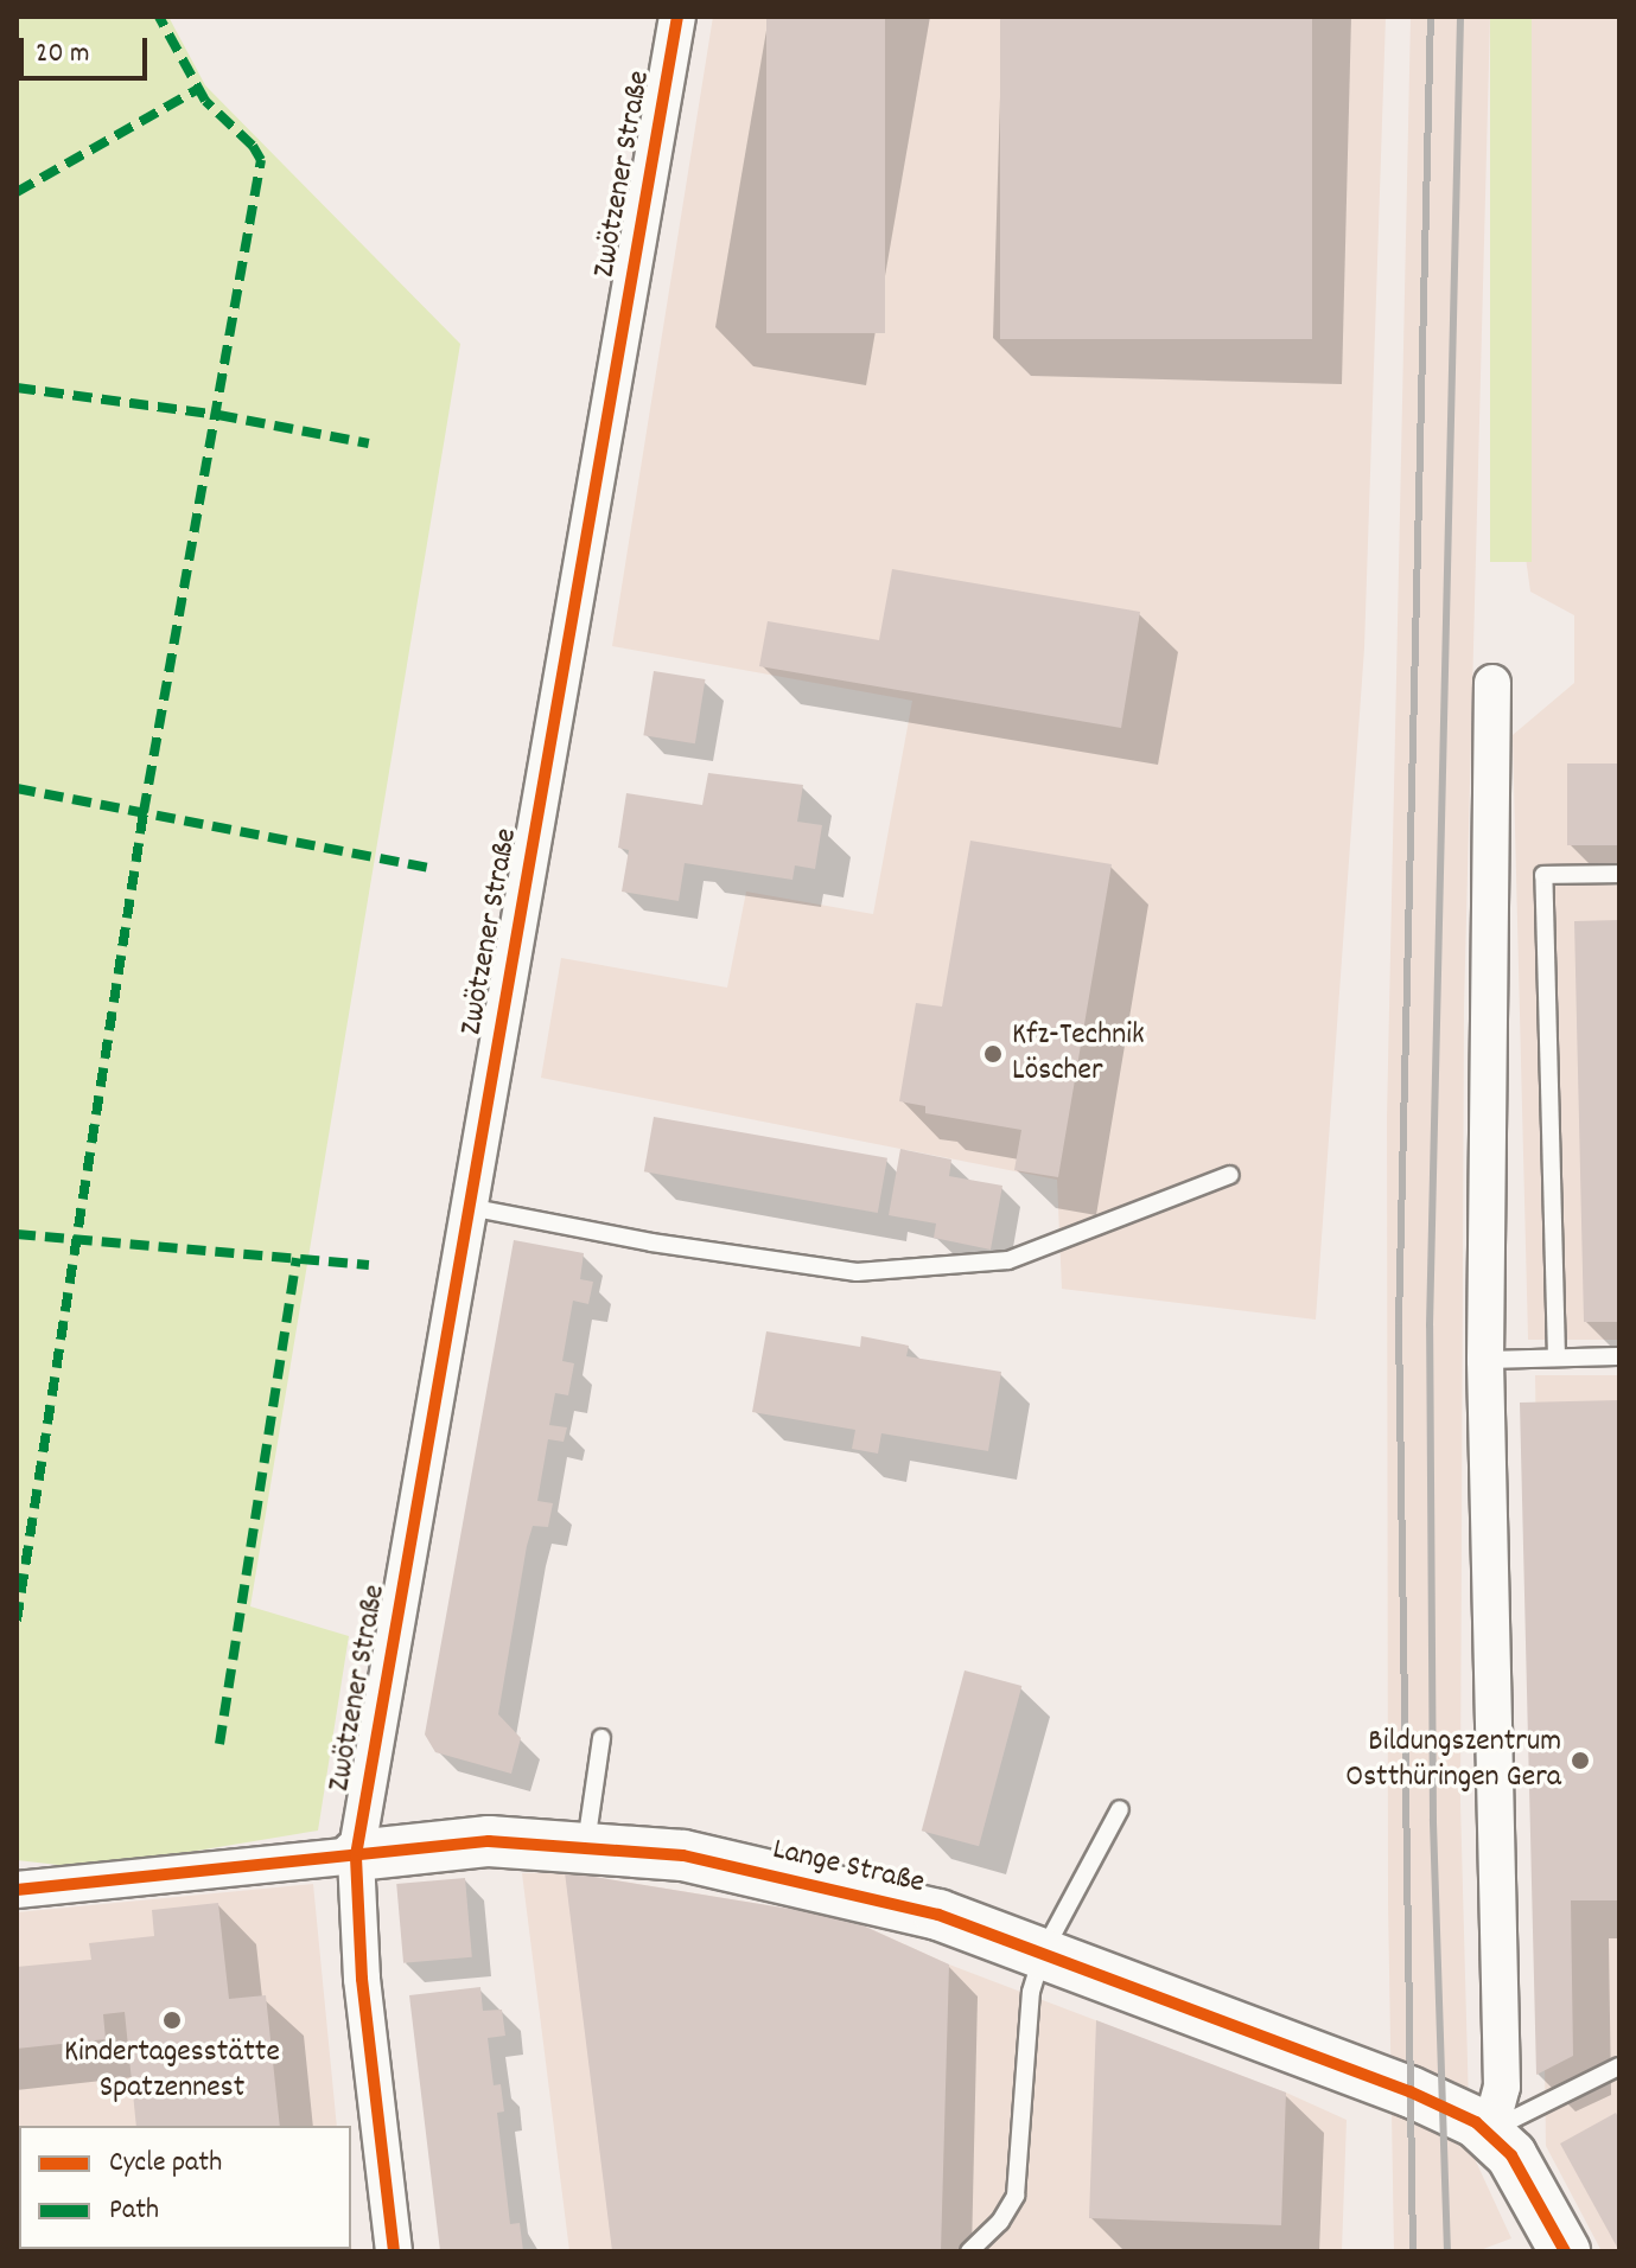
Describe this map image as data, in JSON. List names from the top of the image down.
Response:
{
  "streets": {
    "street": ["Zwötzener Straße", "Lange Straße"]
  },
  "crossings": [
    ["Zwötzener Straße", "Lange Straße"]
  ],
  "places": ["Kfz-Technik Löscher", "Bildungszentrum Ostthüringen Gera", "Kindertagesstätte Spatzennest"],
  "legend": ["Cycle path", "Path"],
  "scale_bar": "20 m"
}
